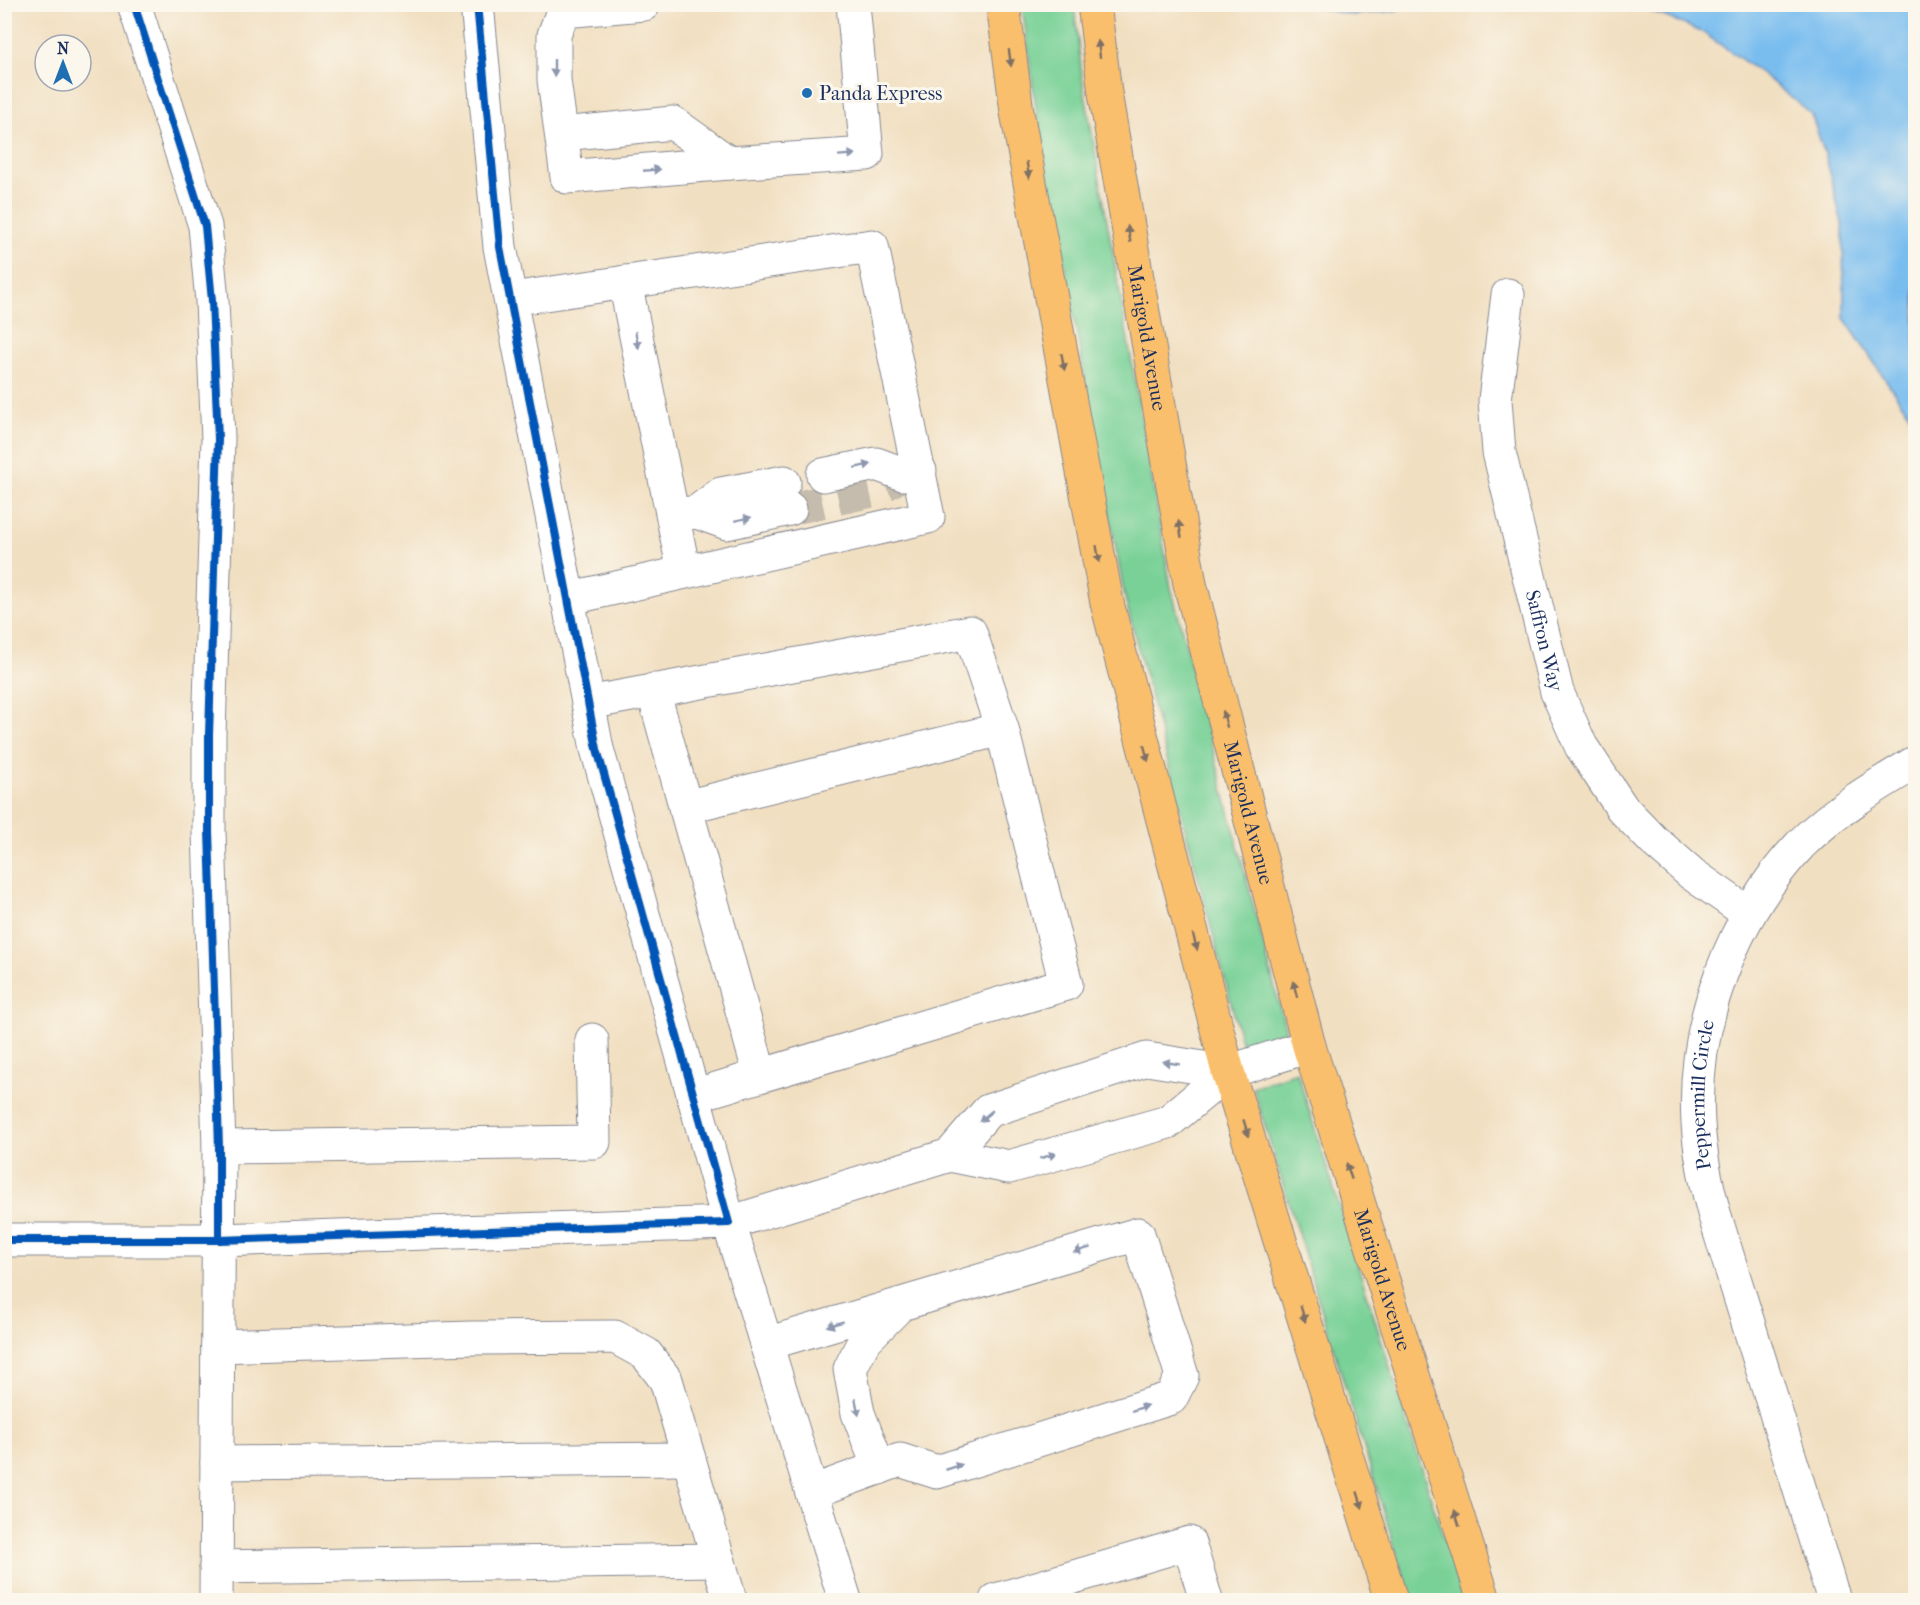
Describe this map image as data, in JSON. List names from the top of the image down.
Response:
{
  "streets": {
    "main road": ["Marigold Avenue"],
    "street": ["Saffron Way", "Peppermill Circle"]
  },
  "crossings": [
    ["Saffron Way", "Peppermill Circle"]
  ],
  "places": ["Panda Express"],
  "north": "top"
}
